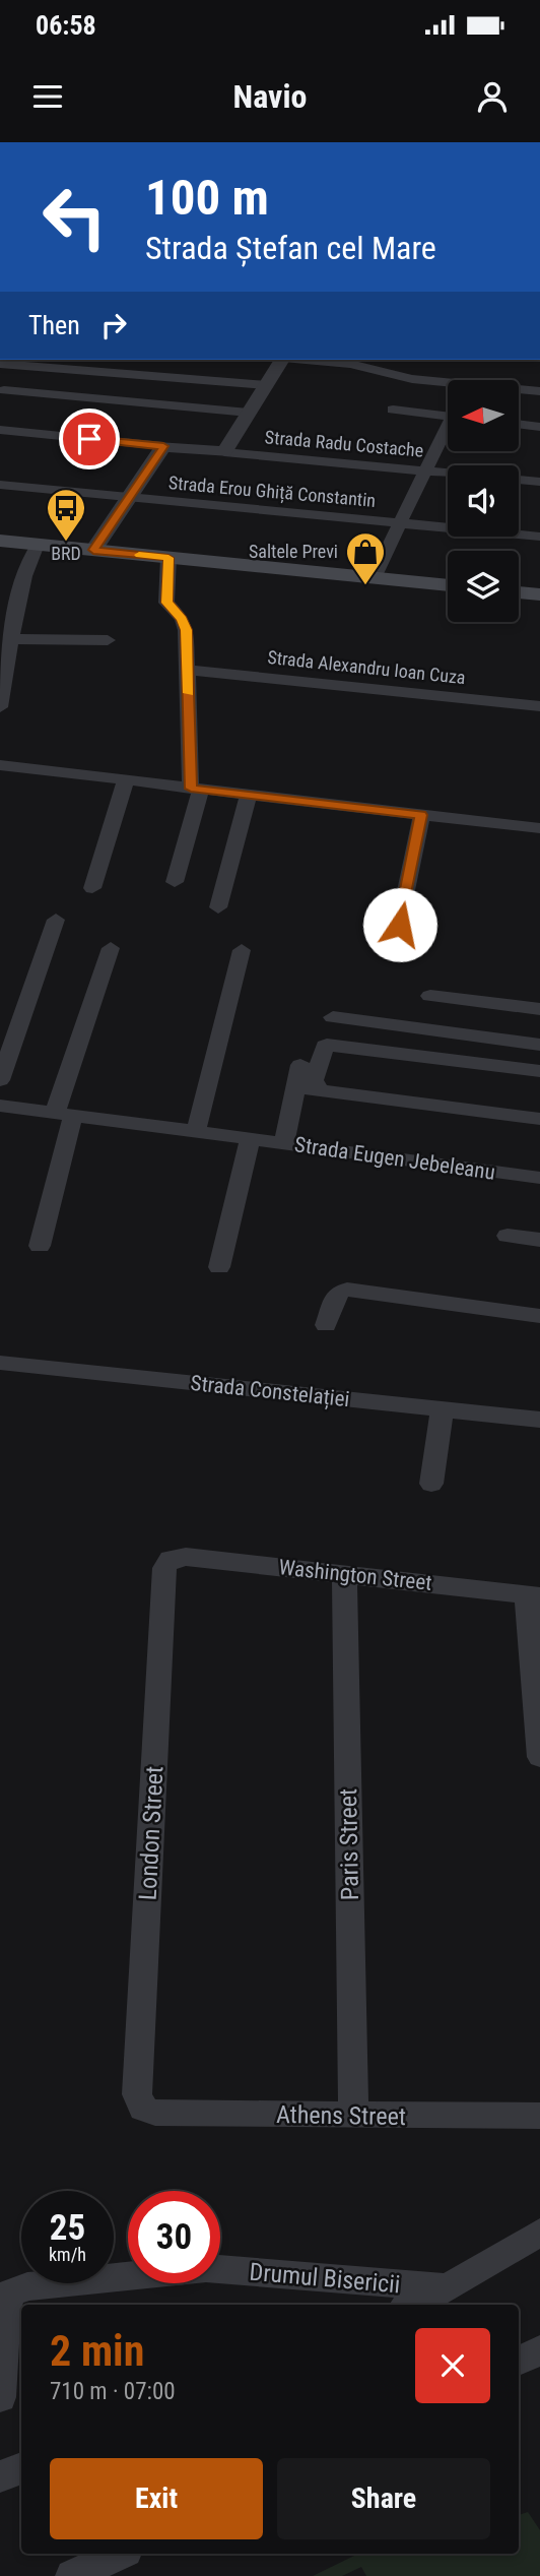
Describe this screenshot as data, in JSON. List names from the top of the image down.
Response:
{
  "streets": {
    "street": [
      "Strada Radu Costache",
      "Strada Erou Ghiță Constantin",
      "Strada Alexandru Ioan Cuza",
      "Strada Eugen Jebeleanu",
      "Strada Constelației",
      "Washington Street",
      "London Street",
      "Paris Street",
      "Athens Street",
      "Drumul Bisericii"
    ]
  },
  "crossings": [
    ["Washington Street", "London Street"],
    ["Washington Street", "Paris Street"],
    ["London Street", "Athens Street"],
    ["Paris Street", "Athens Street"]
  ],
  "places": {
    "bus stop": ["BRD"],
    "shop": ["Saltele Previ"]
  },
  "north": "left",
  "page": {
    "status": "06:58",
    "header": "Navio",
    "turn": ["100 m", "Strada Ștefan cel Mare"],
    "then": "Then",
    "speed": "25 km/h",
    "limit": "30",
    "heading": ["2 min", "710 m · 07:00"],
    "buttons": ["Exit", "Share"]
  }
}
